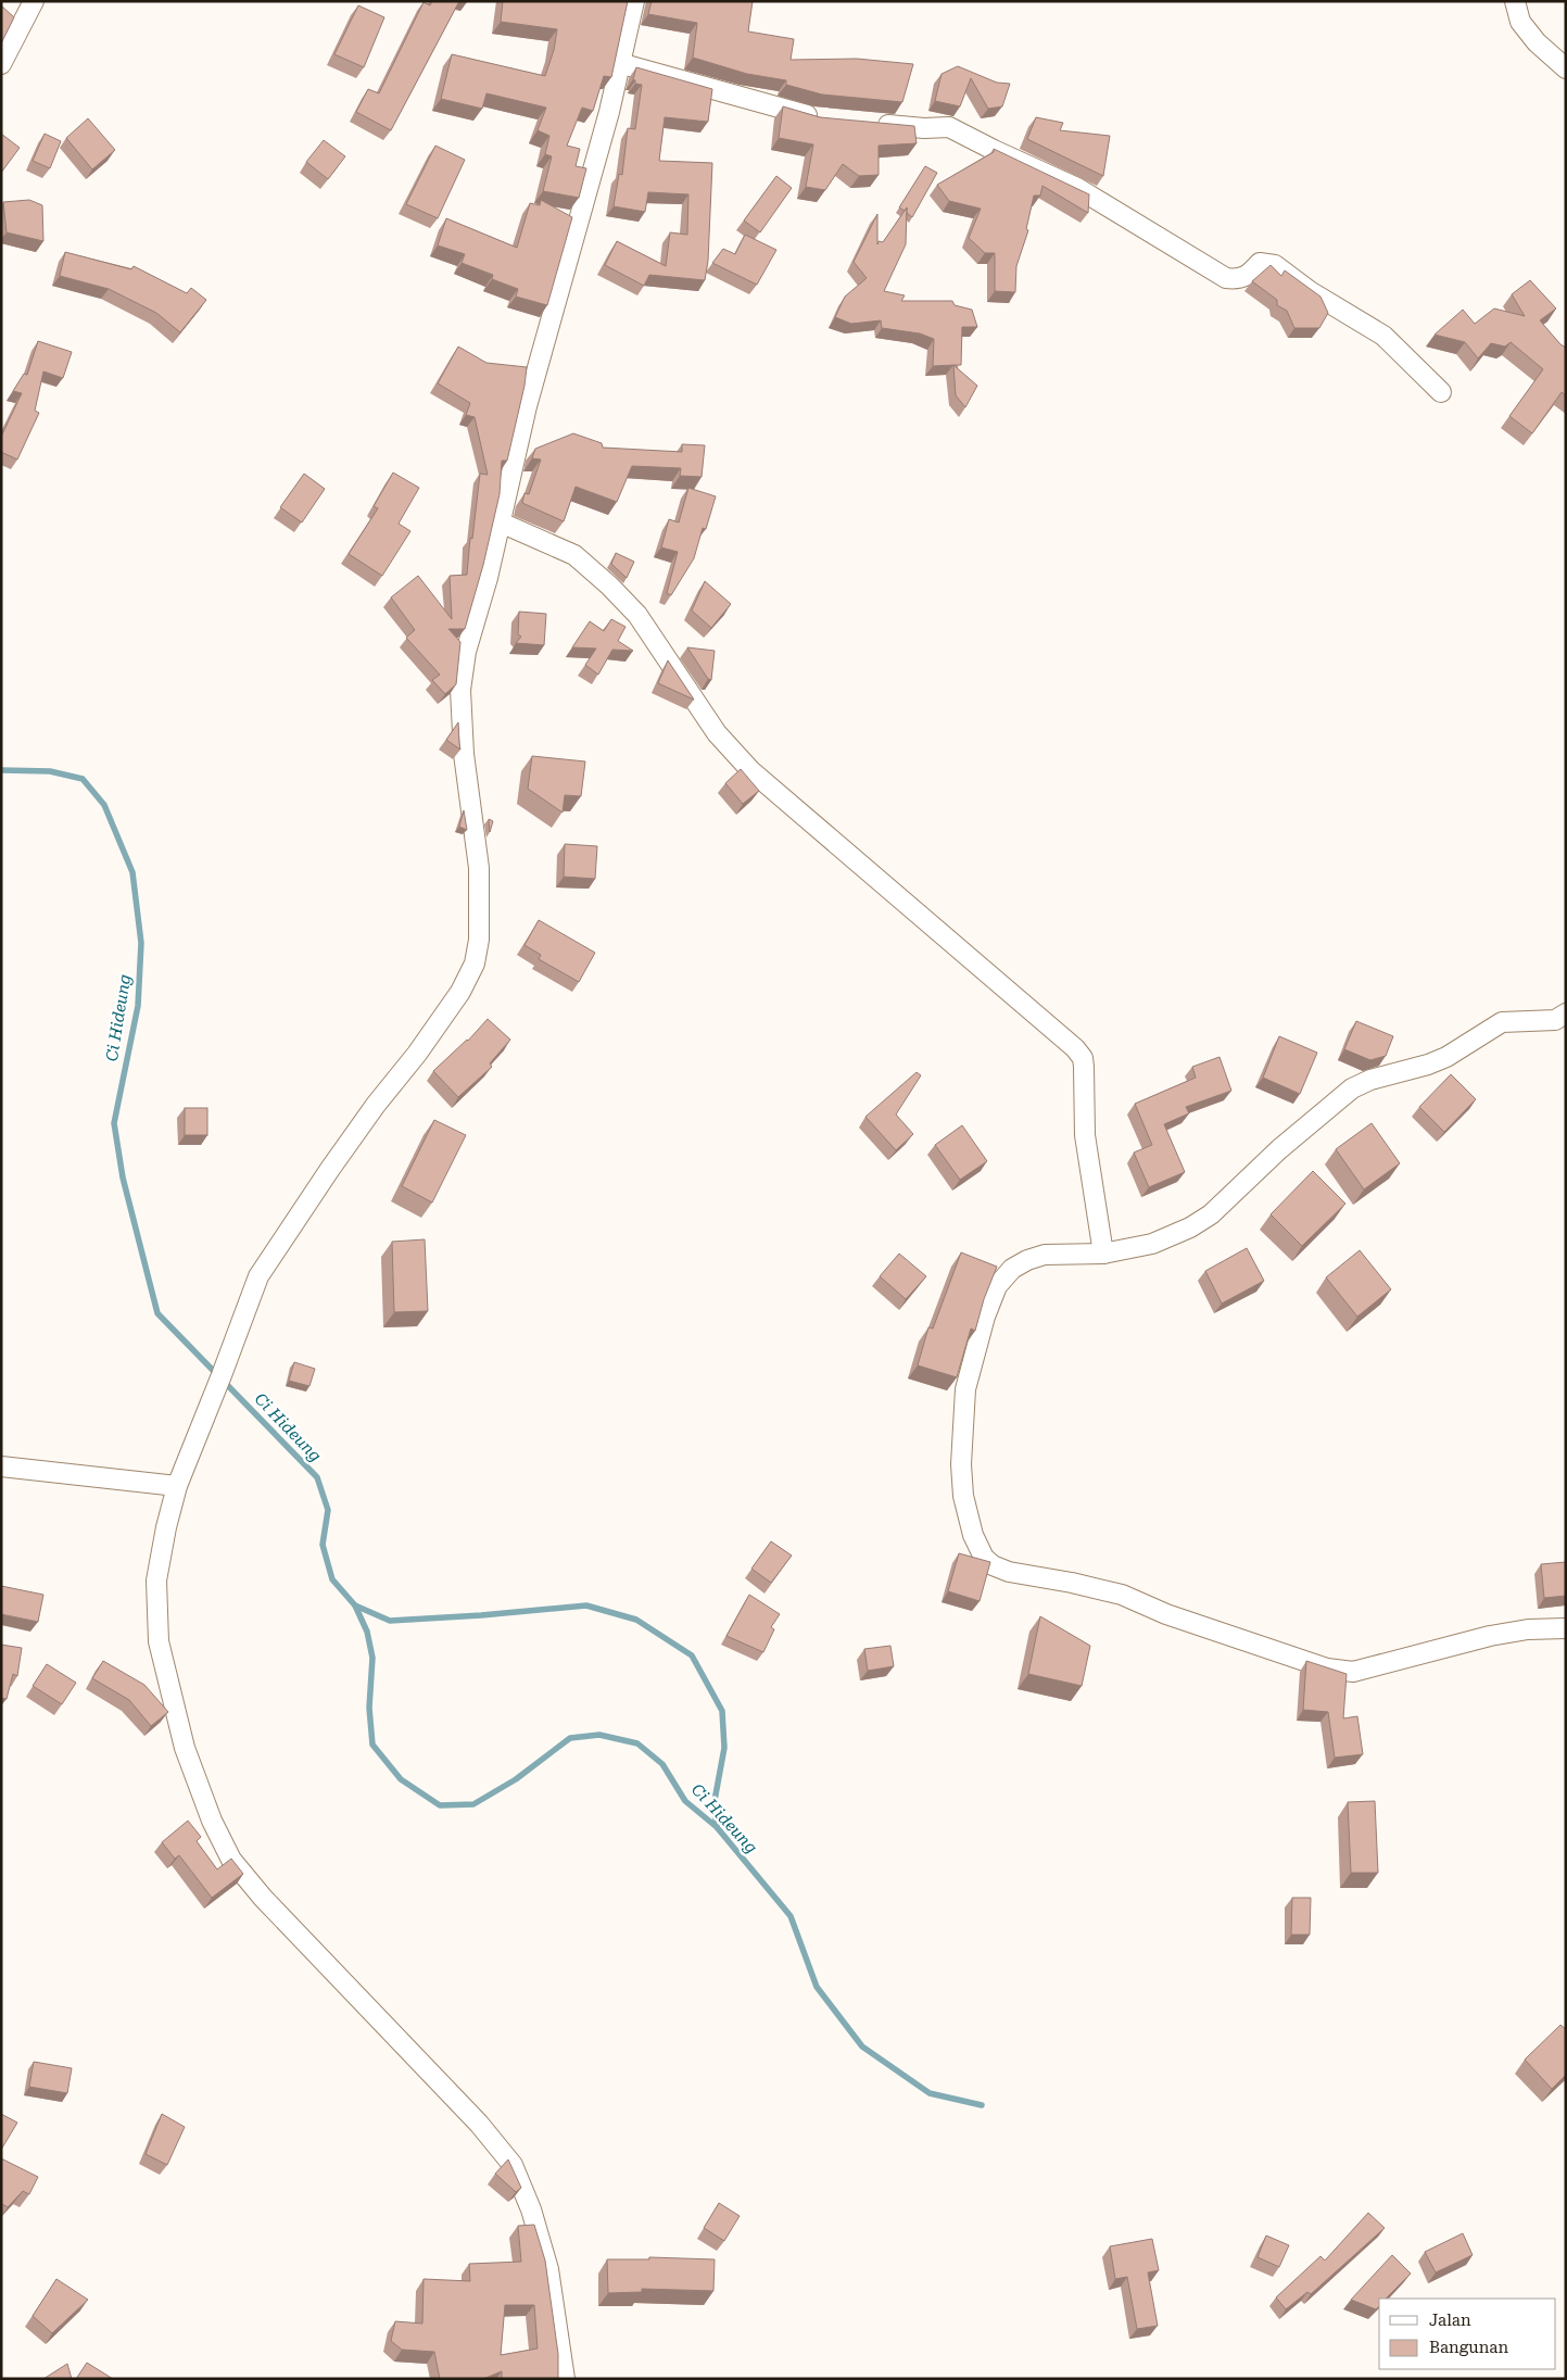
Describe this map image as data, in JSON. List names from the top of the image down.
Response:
{
  "water": ["Ci Hideung"],
  "legend": ["Jalan", "Bangunan"]
}
